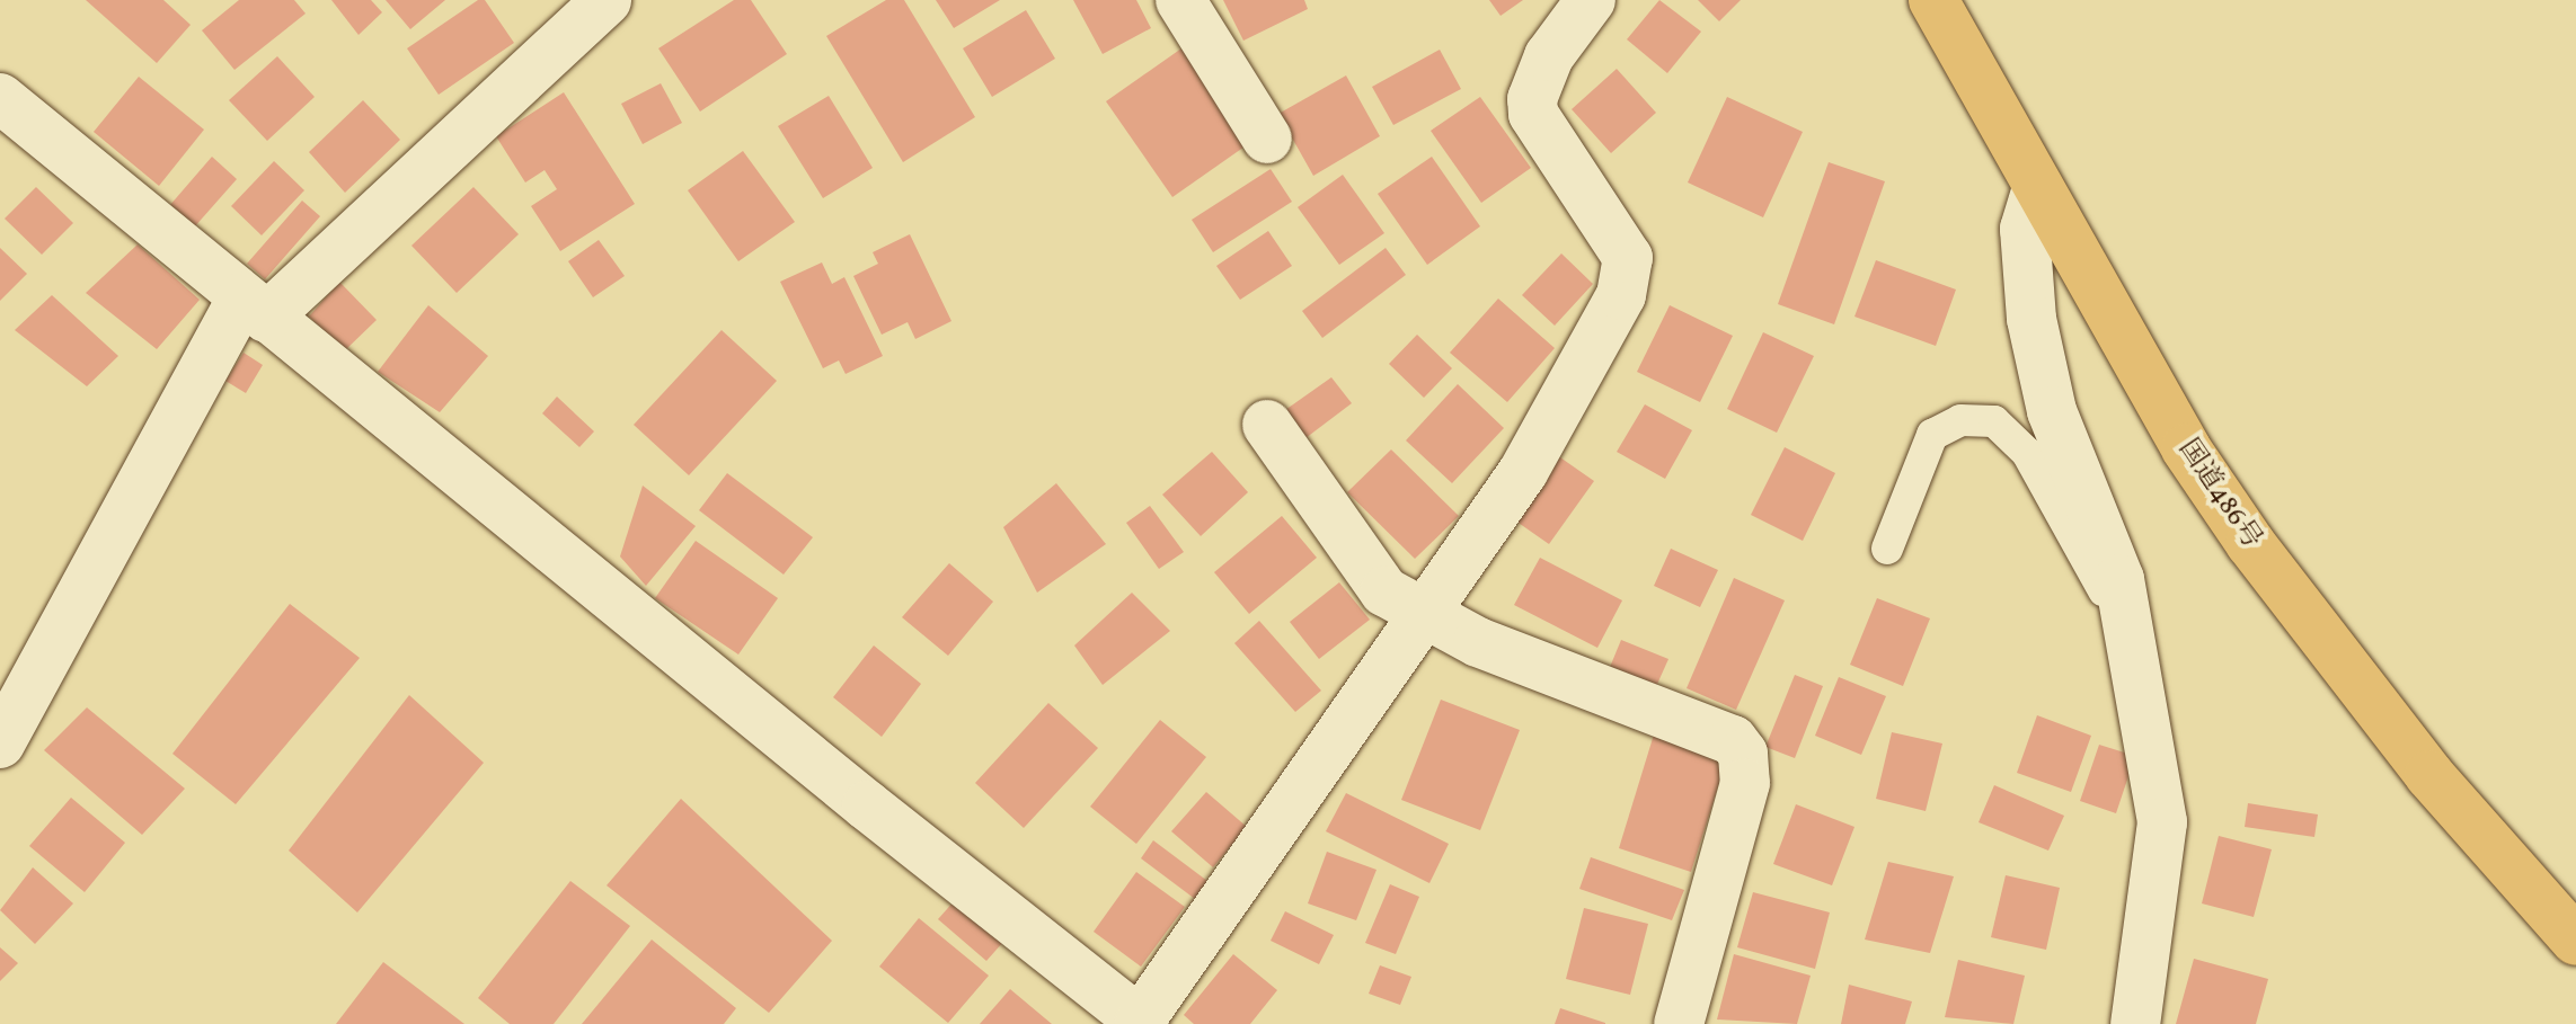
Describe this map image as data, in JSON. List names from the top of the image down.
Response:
{
  "streets": {
    "highway": ["国道486号"]
  }
}
